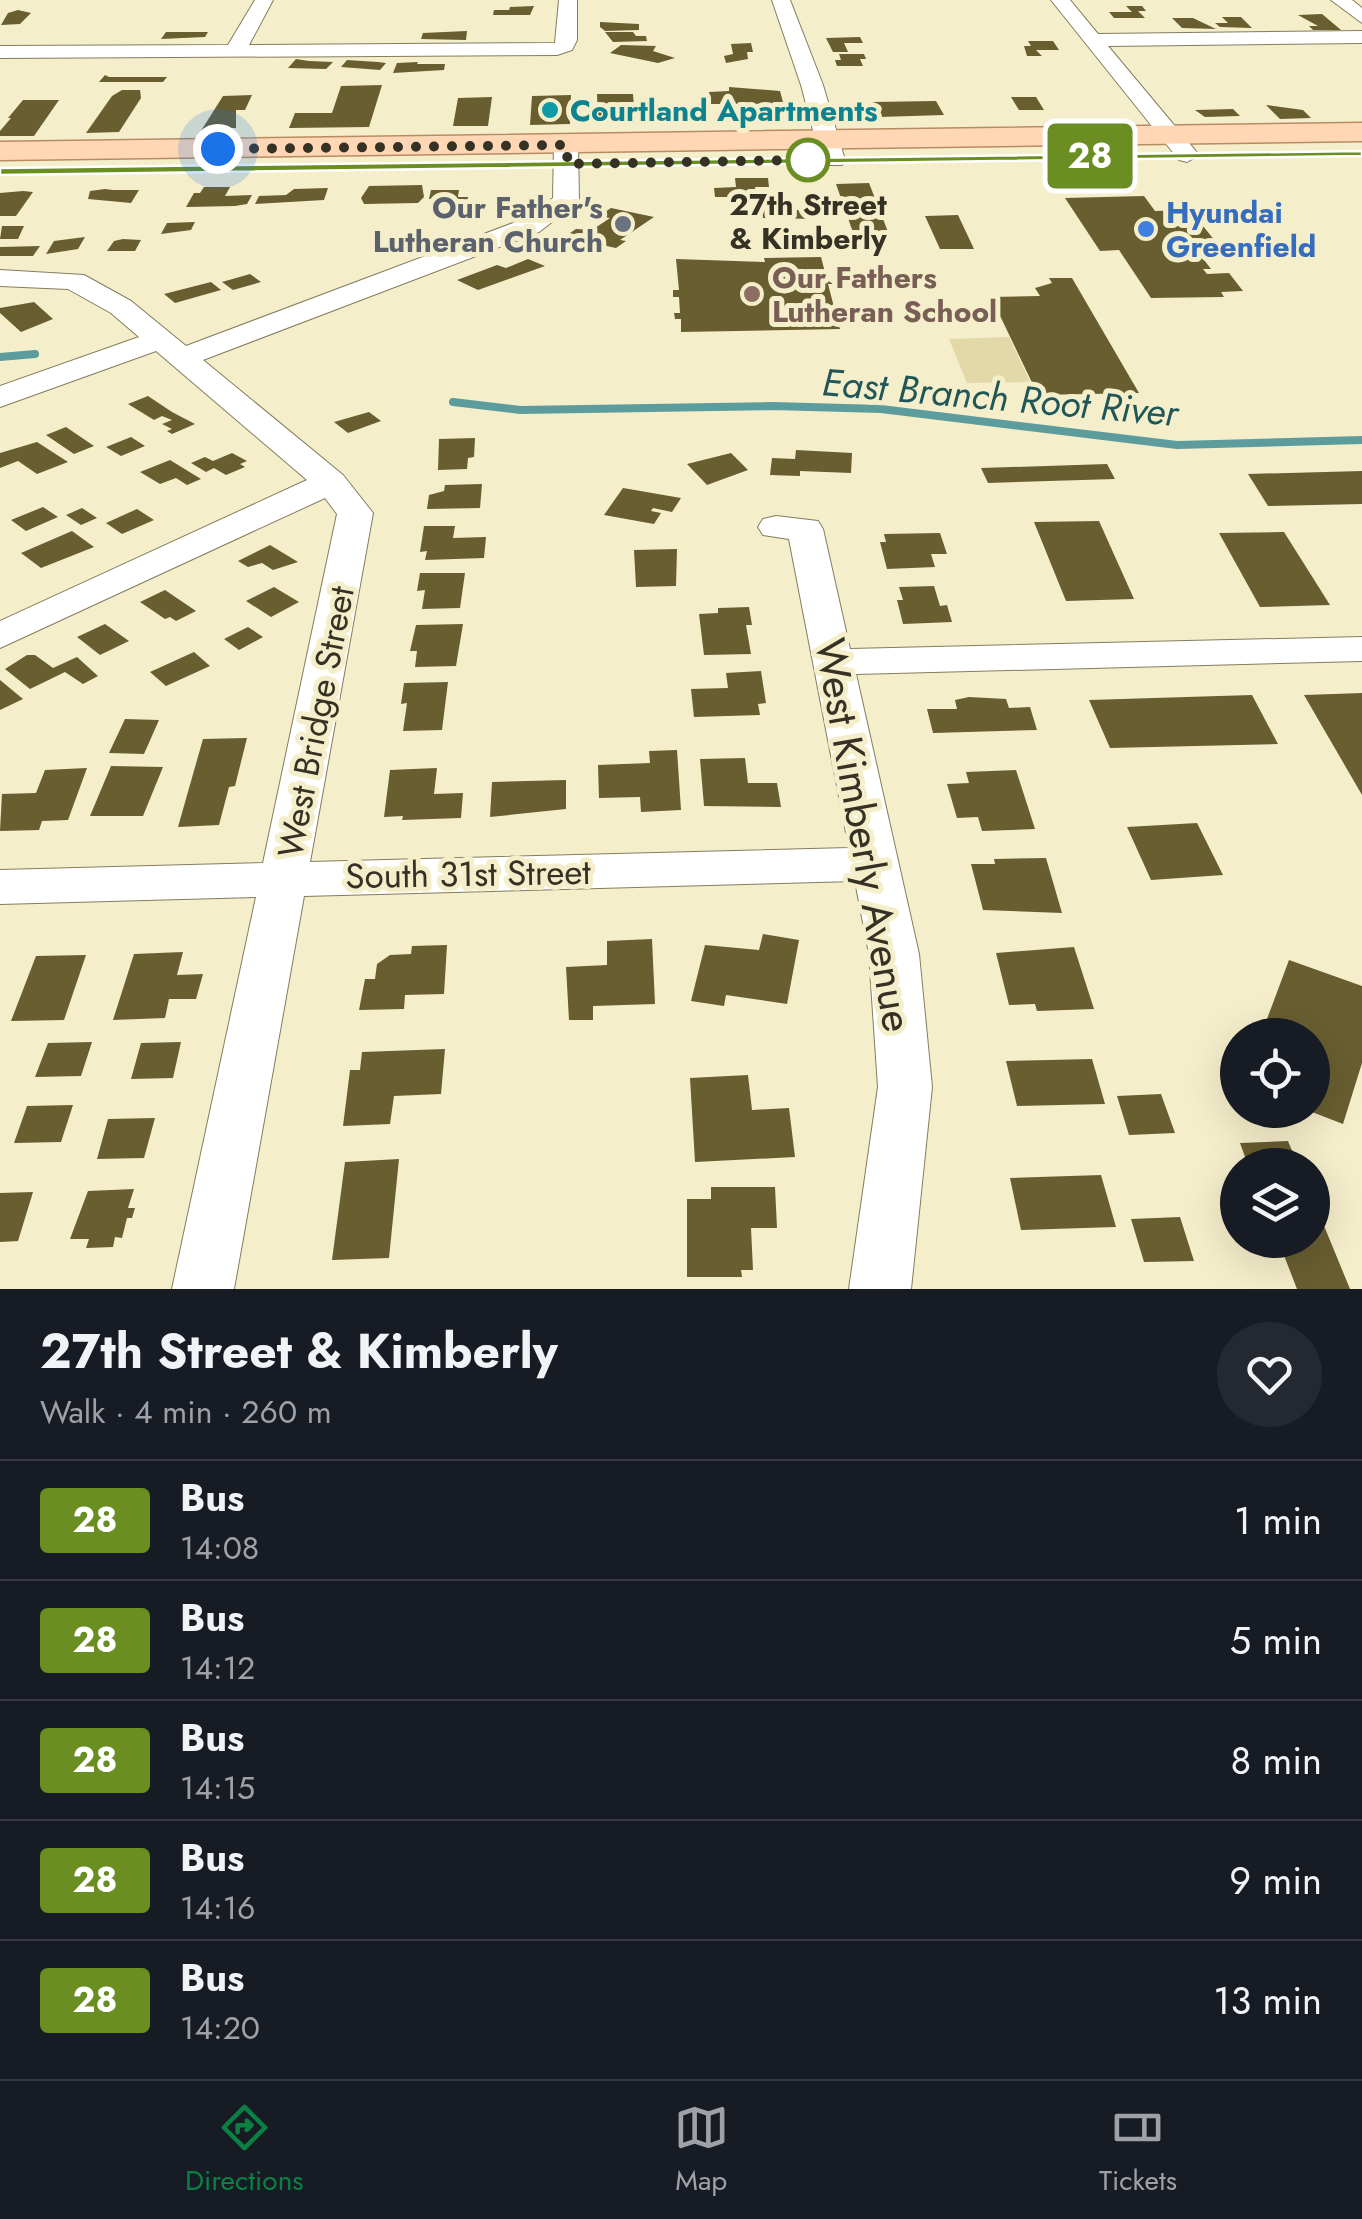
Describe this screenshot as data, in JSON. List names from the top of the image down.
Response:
{
  "streets": {
    "street": ["West Bridge Street", "West Kimberly Avenue", "South 31st Street"]
  },
  "crossings": [
    ["West Bridge Street", "South 31st Street"],
    ["West Kimberly Avenue", "South 31st Street"]
  ],
  "water": ["East Branch Root River"],
  "places": [
    "Courtland Apartments",
    "27th Street & Kimberly",
    "Our Father's Lutheran Church",
    "Hyundai Greenfield",
    "Our Fathers Lutheran School"
  ],
  "lines": ["bus line 28"],
  "page": {
    "on_map": "28",
    "heading": ["27th Street & Kimberly", "Walk · 4 min · 260 m"],
    "list": [
      {
        "mark": "28",
        "name": "Bus",
        "note": "14:08",
        "value": "1 min"
      },
      {
        "mark": "28",
        "name": "Bus",
        "note": "14:12",
        "value": "5 min"
      },
      {
        "mark": "28",
        "name": "Bus",
        "note": "14:15",
        "value": "8 min"
      },
      {
        "mark": "28",
        "name": "Bus",
        "note": "14:16",
        "value": "9 min"
      },
      {
        "mark": "28",
        "name": "Bus",
        "note": "14:20",
        "value": "13 min"
      }
    ],
    "tabs": ["Directions", "Map", "Tickets"]
  }
}
